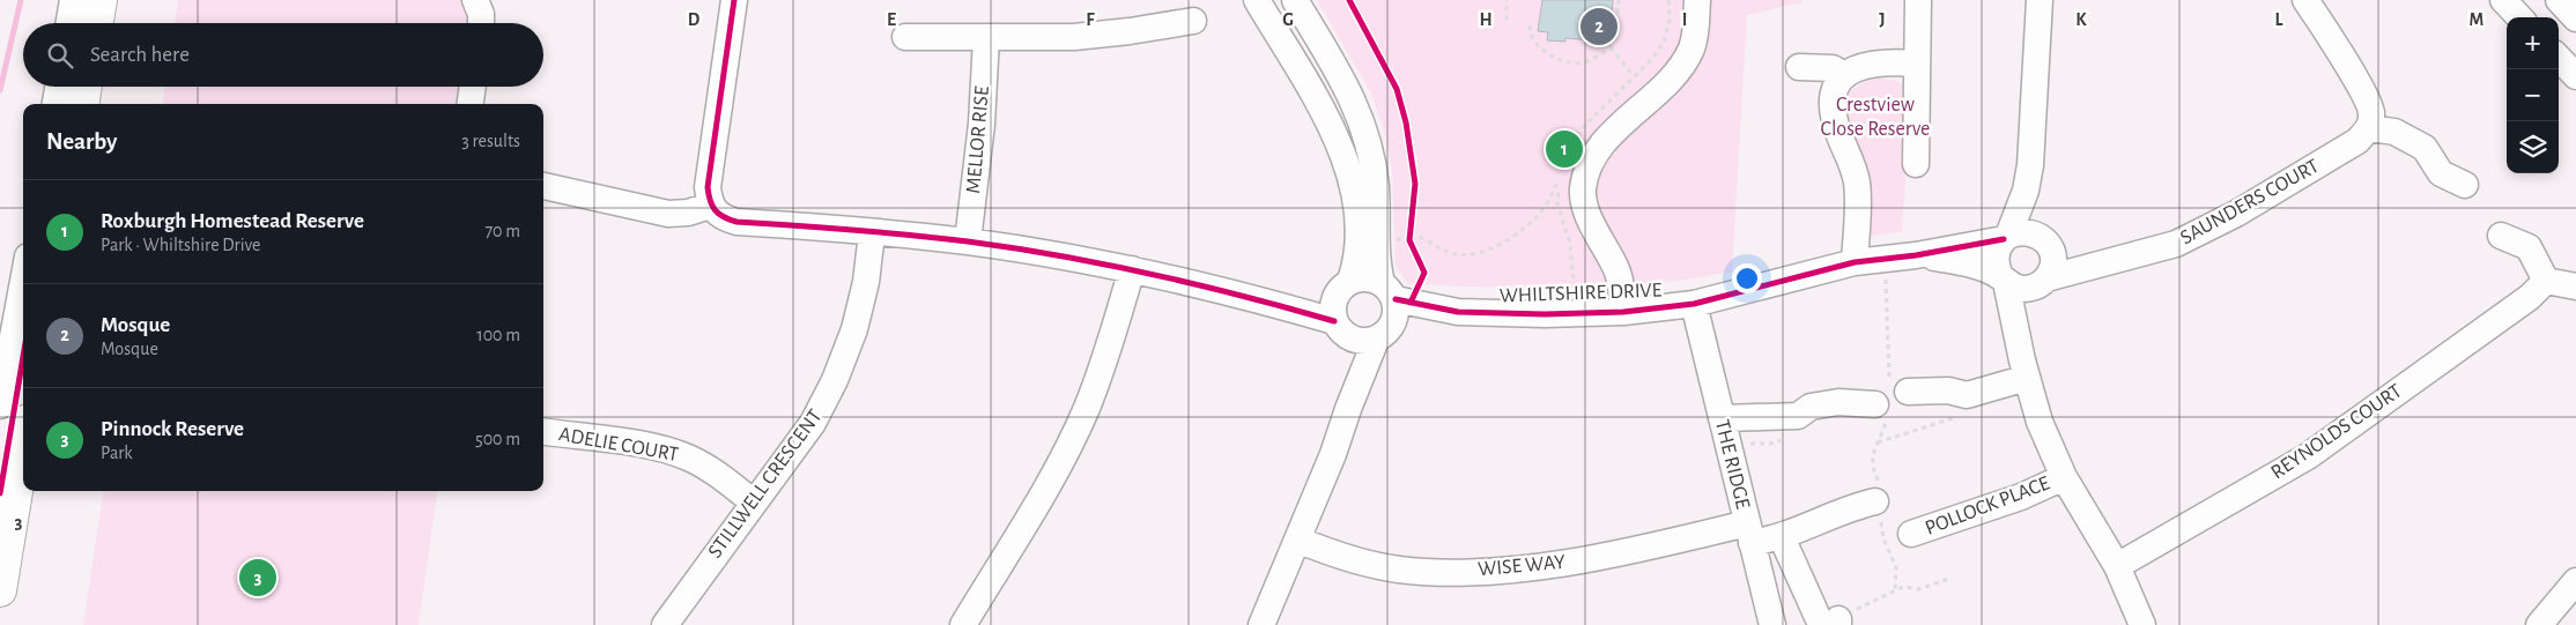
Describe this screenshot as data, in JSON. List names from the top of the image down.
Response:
{
  "streets": {
    "street": [
      "MELLOR RISE",
      "SAUNDERS COURT",
      "WHILTSHIRE DRIVE",
      "REYNOLDS COURT",
      "ADELIE COURT",
      "THE RIDGE",
      "STILLWELL CRESCENT",
      "POLLOCK PLACE",
      "WISE WAY"
    ]
  },
  "crossings": [
    ["SAUNDERS COURT", "WHILTSHIRE DRIVE"],
    ["WHILTSHIRE DRIVE", "THE RIDGE"],
    ["ADELIE COURT", "STILLWELL CRESCENT"],
    ["THE RIDGE", "WISE WAY"]
  ],
  "parks": ["Crestview Close Reserve"],
  "page": {
    "pins": ["2", "1", "3"],
    "map_buttons": ["+", "−"],
    "search": "Search here",
    "heading": ["Nearby", "3 results"],
    "list": [
      {
        "mark": "1",
        "name": "Roxburgh Homestead Reserve",
        "note": "Park · Whiltshire Drive",
        "value": "70 m"
      },
      {
        "mark": "2",
        "name": "Mosque",
        "note": "Mosque",
        "value": "100 m"
      },
      {
        "mark": "3",
        "name": "Pinnock Reserve",
        "note": "Park",
        "value": "500 m"
      }
    ]
  },
  "grid": {
    "columns": [
      "D",
      "E",
      "F",
      "G",
      "H",
      "I",
      "J",
      "K",
      "L",
      "M"
    ],
    "rows": ["3"]
  }
}
